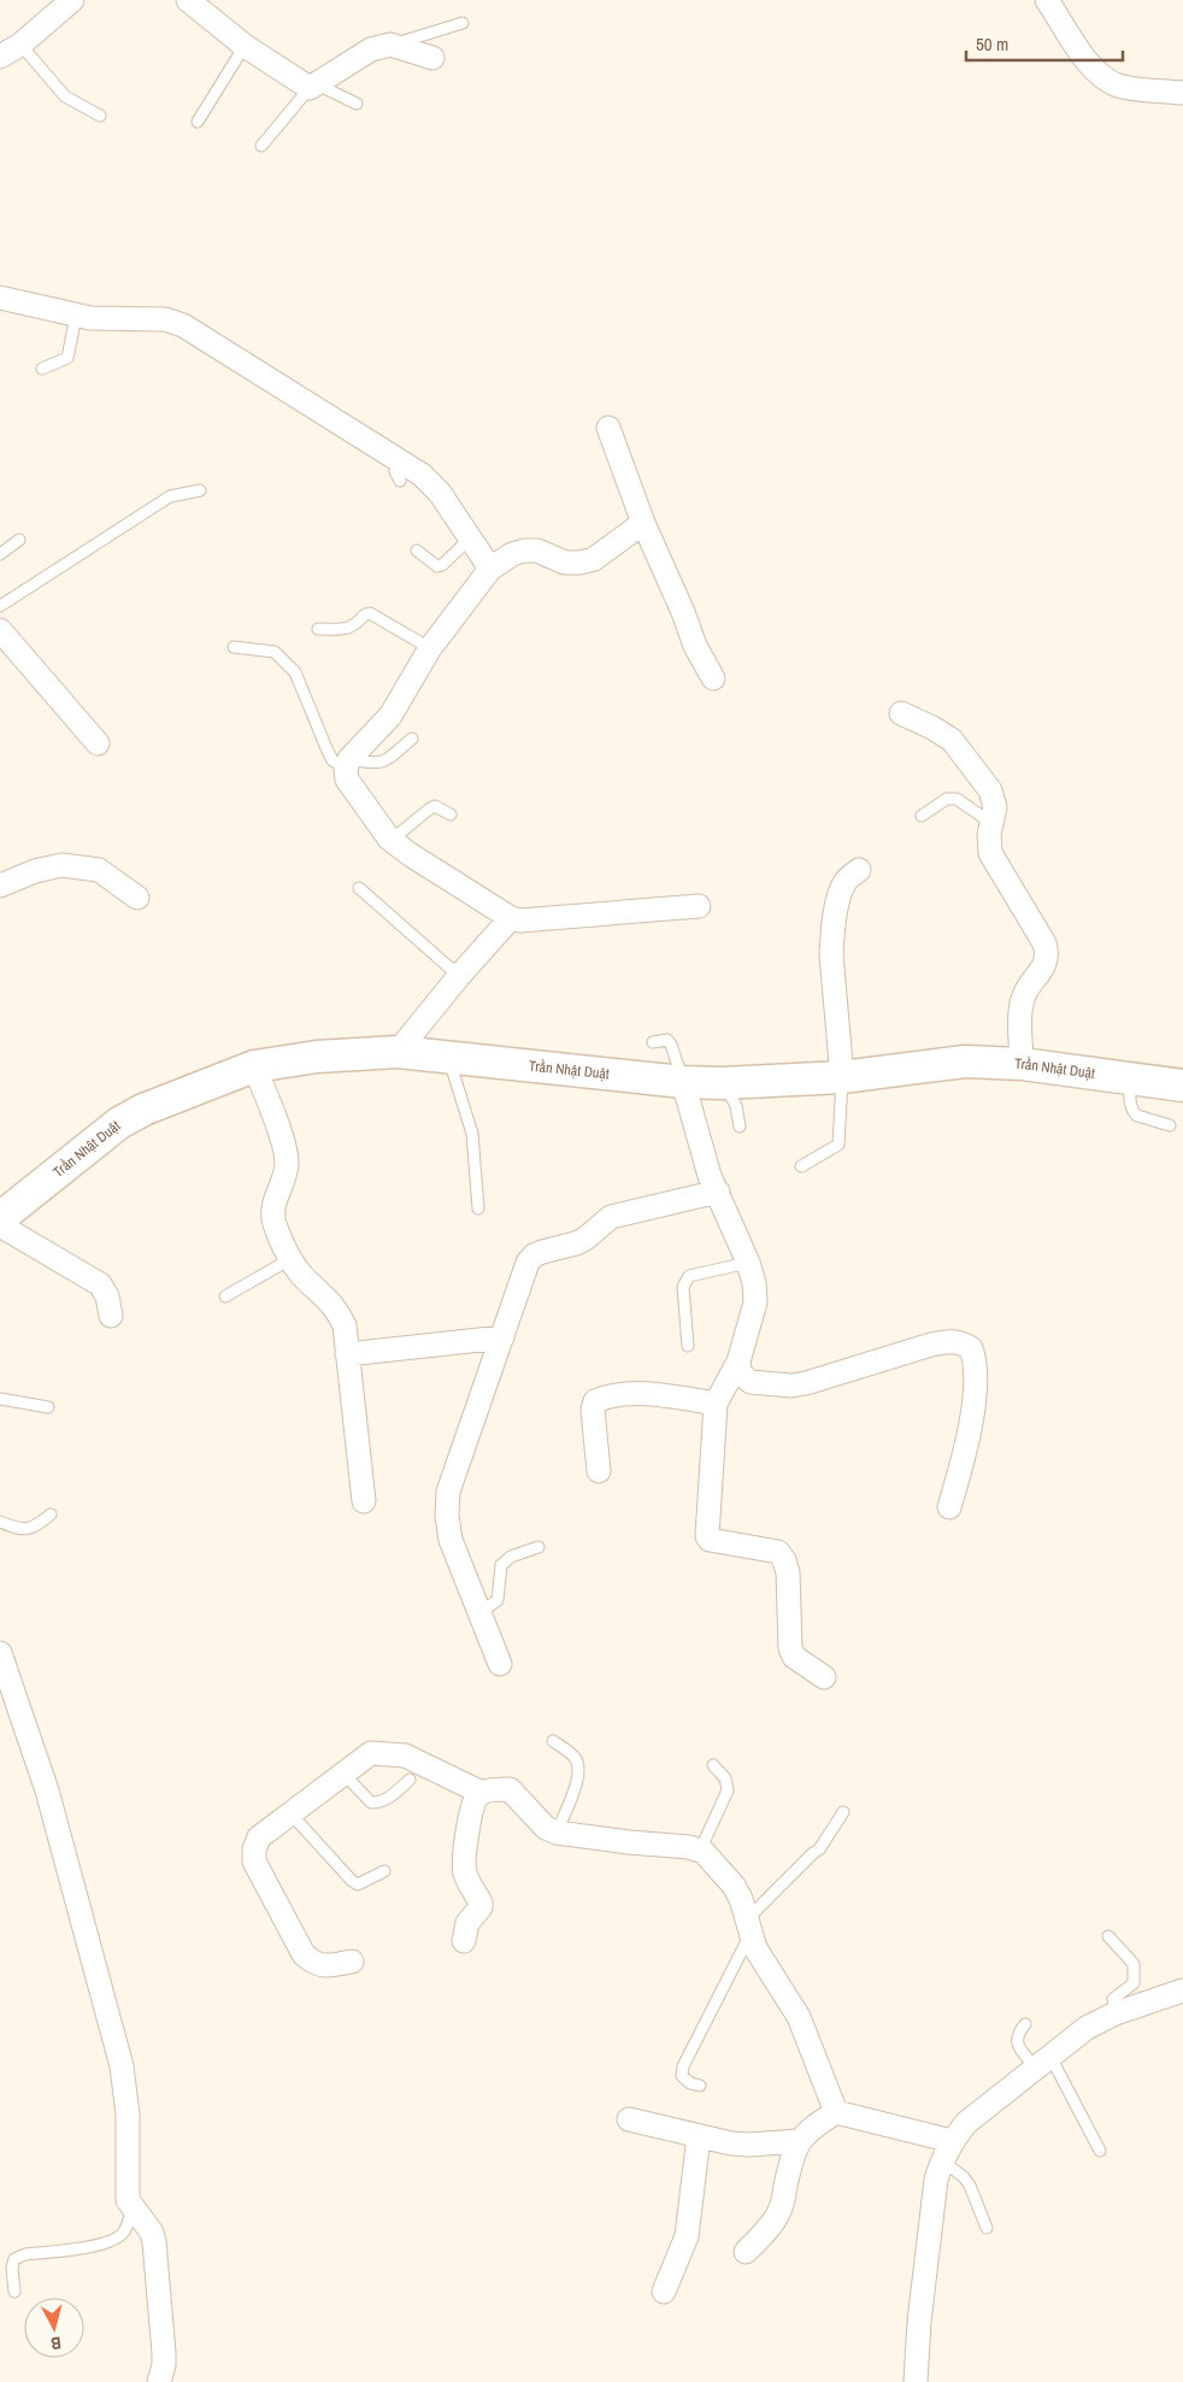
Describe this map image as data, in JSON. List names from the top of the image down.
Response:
{
  "streets": {
    "main road": ["Trần Nhật Duật"]
  },
  "scale_bar": "50 m",
  "north": "bottom"
}
